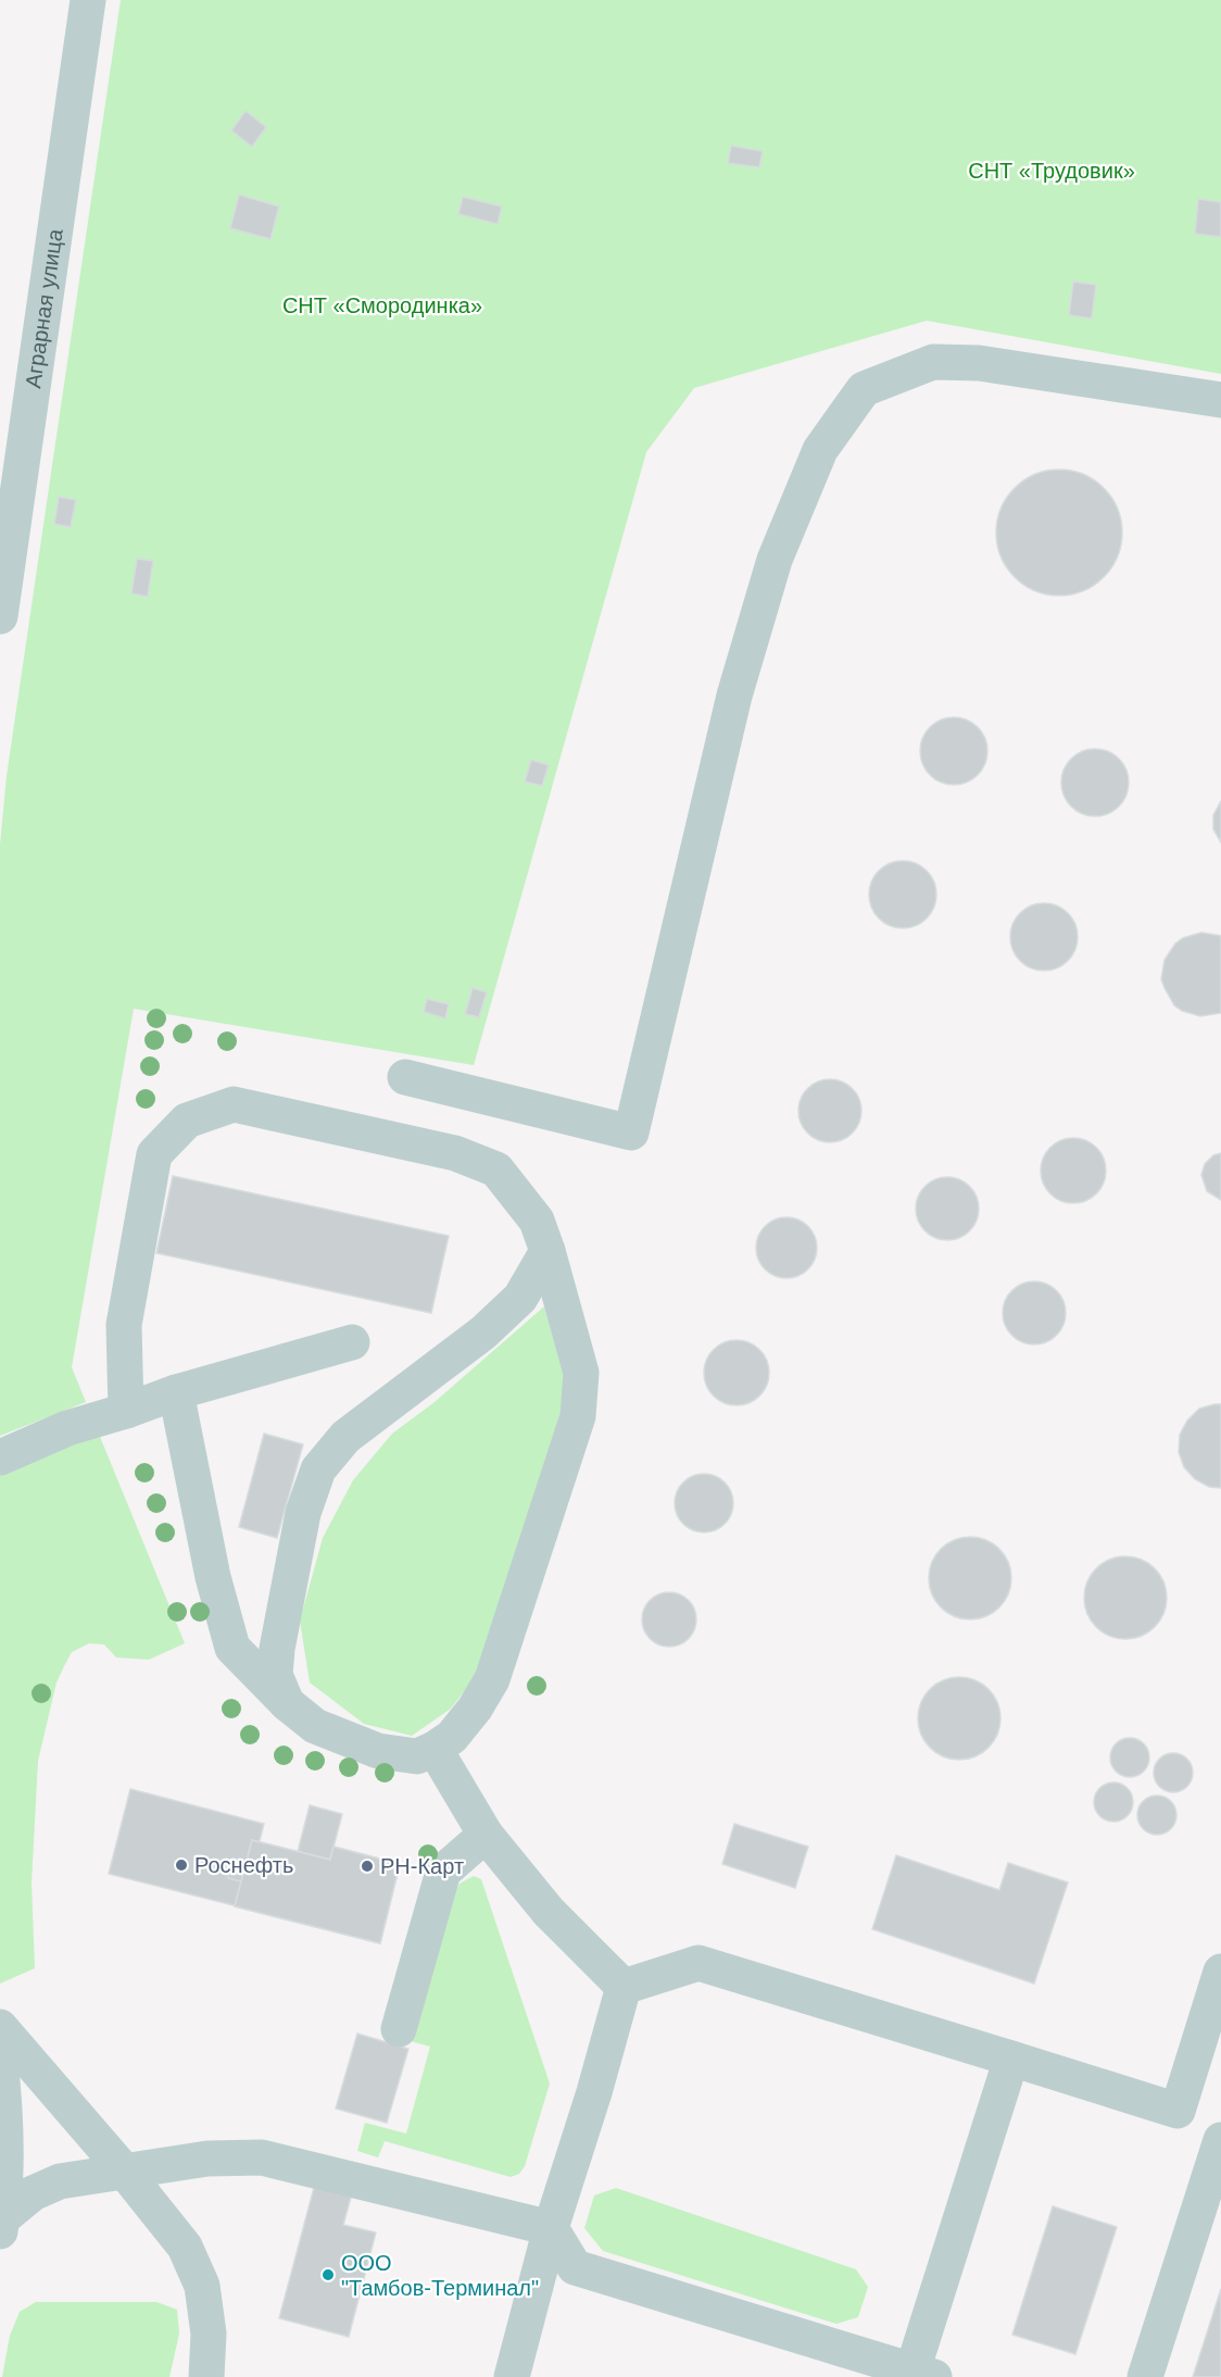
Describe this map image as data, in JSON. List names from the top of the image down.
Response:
{
  "streets": {
    "street": ["Аграрная улица"]
  },
  "parks": ["СНТ «Трудовик»", "СНТ «Смородинка»"],
  "places": ["Роснефть", "РН-Карт", "ООО \"Тамбов-Терминал\""]
}
